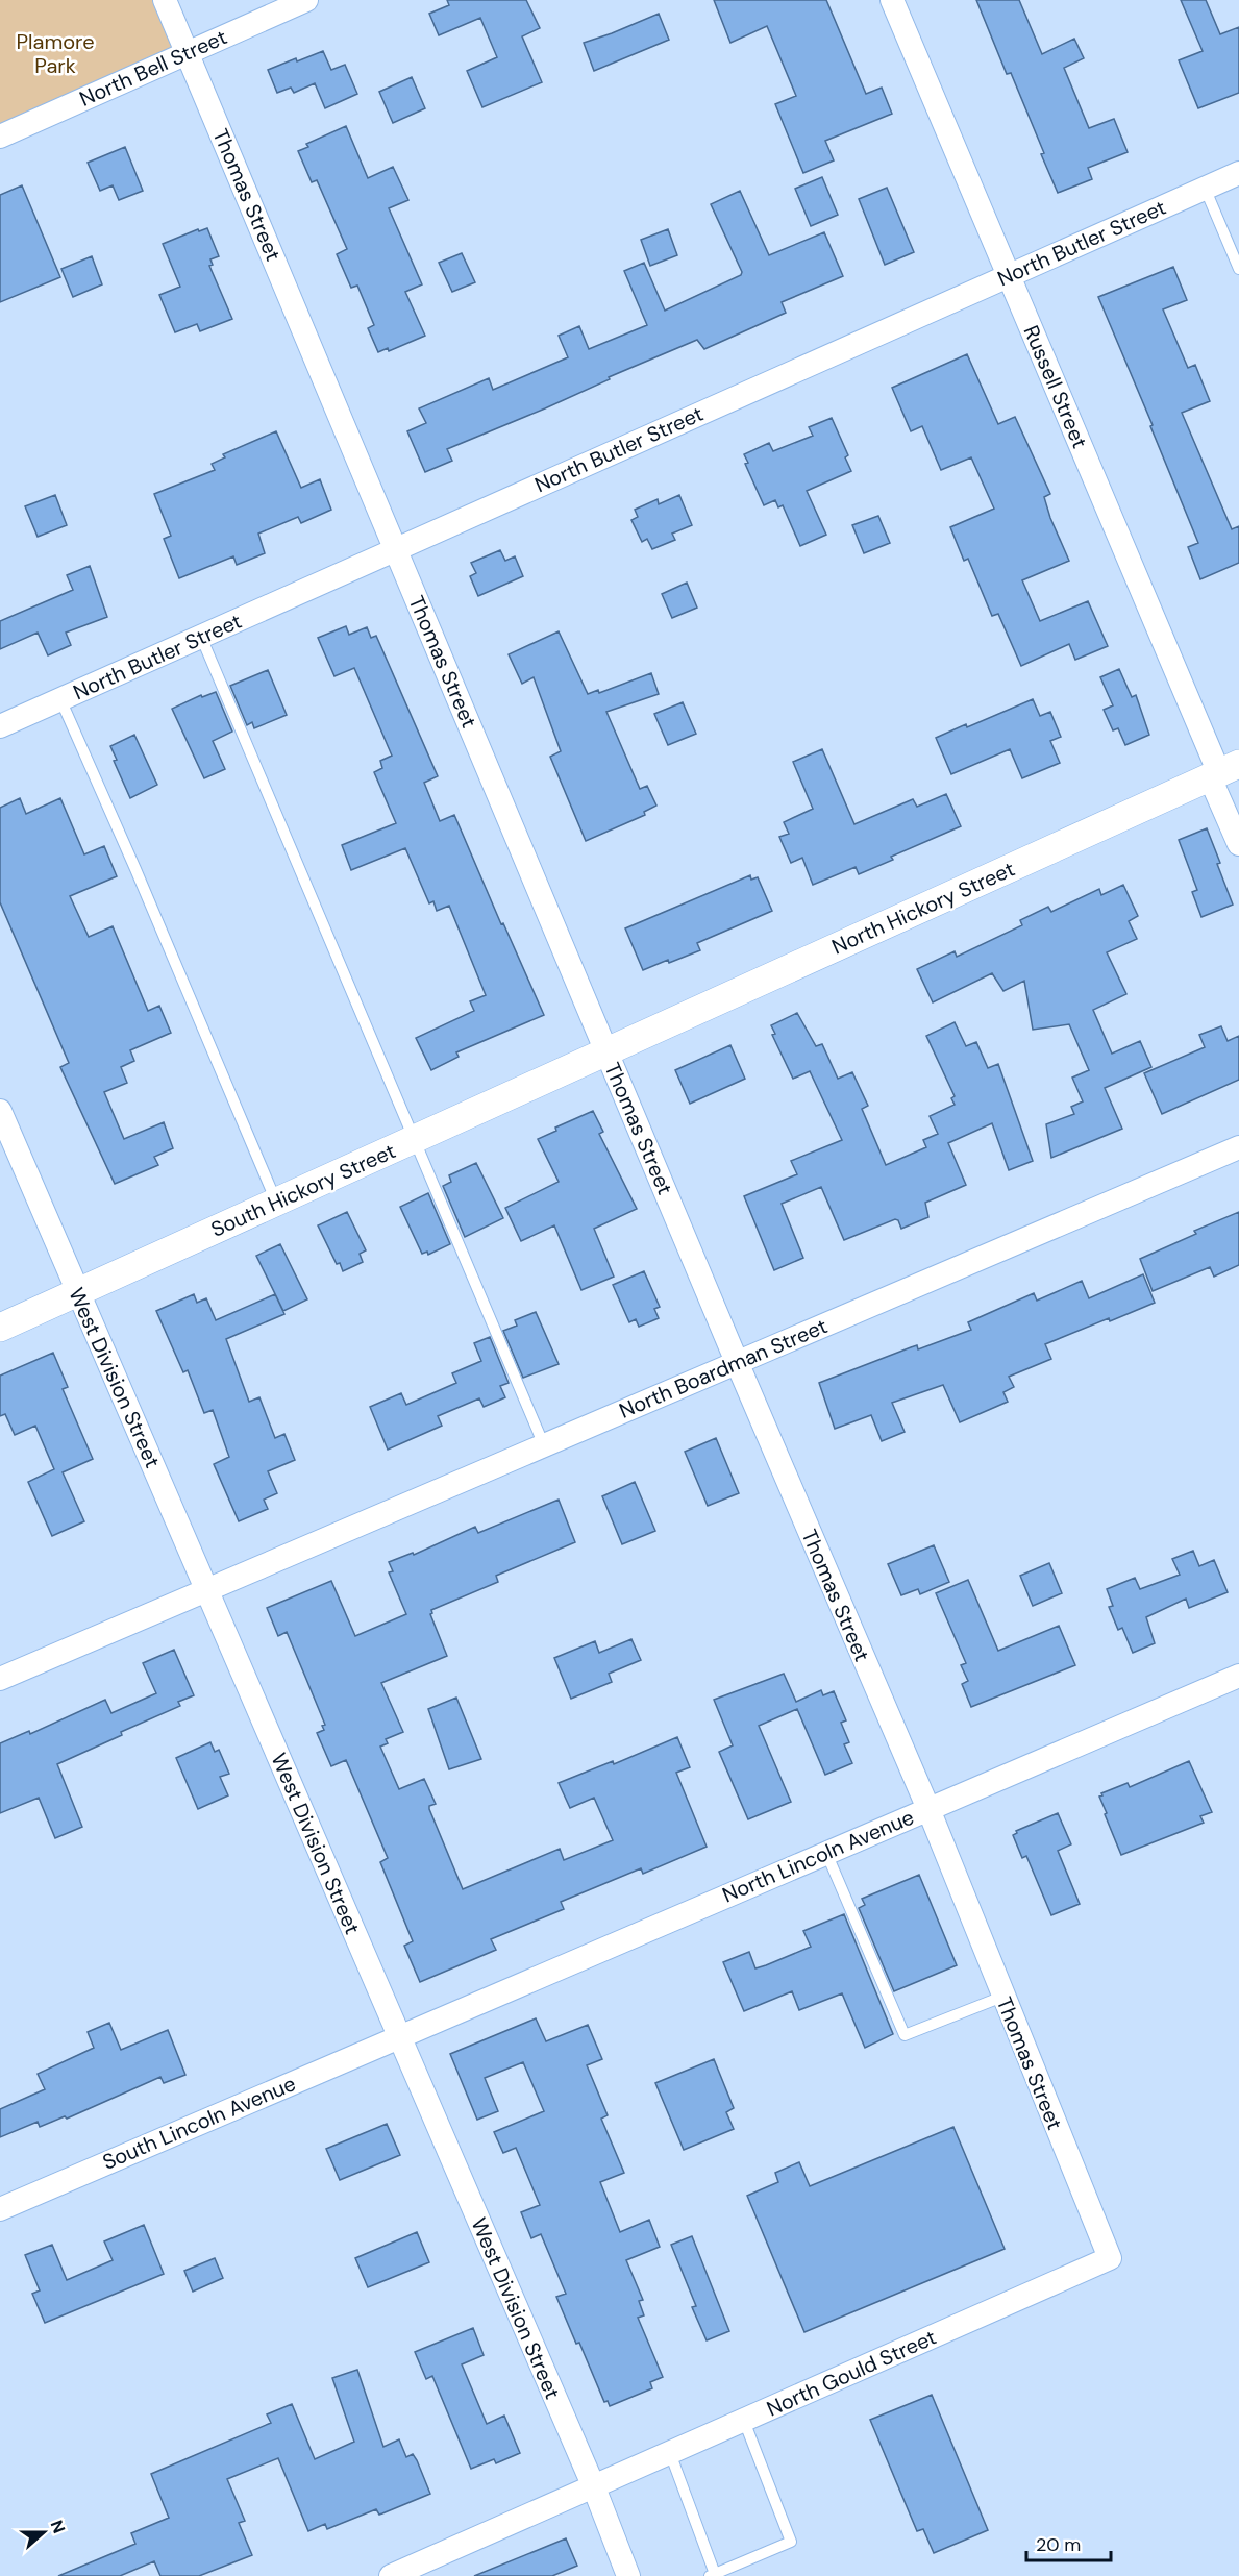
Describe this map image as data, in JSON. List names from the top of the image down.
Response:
{
  "streets": {
    "street": [
      "North Bell Street",
      "Thomas Street",
      "North Butler Street",
      "Russell Street",
      "North Hickory Street",
      "South Hickory Street",
      "North Boardman Street",
      "West Division Street",
      "North Lincoln Avenue",
      "South Lincoln Avenue",
      "North Gould Street"
    ]
  },
  "crossings": [
    ["North Bell Street", "Thomas Street"],
    ["Thomas Street", "North Butler Street"],
    ["Thomas Street", "North Hickory Street"],
    ["Thomas Street", "South Hickory Street"],
    ["Thomas Street", "North Boardman Street"],
    ["Thomas Street", "North Lincoln Avenue"],
    ["Thomas Street", "North Gould Street"],
    ["North Butler Street", "Russell Street"],
    ["Russell Street", "North Hickory Street"],
    ["North Hickory Street", "South Hickory Street"],
    ["South Hickory Street", "West Division Street"],
    ["North Boardman Street", "West Division Street"],
    ["West Division Street", "North Lincoln Avenue"],
    ["West Division Street", "South Lincoln Avenue"],
    ["West Division Street", "North Gould Street"],
    ["North Lincoln Avenue", "South Lincoln Avenue"]
  ],
  "parks": ["Plamore Park"],
  "scale_bar": "20 m",
  "north": "right"
}
